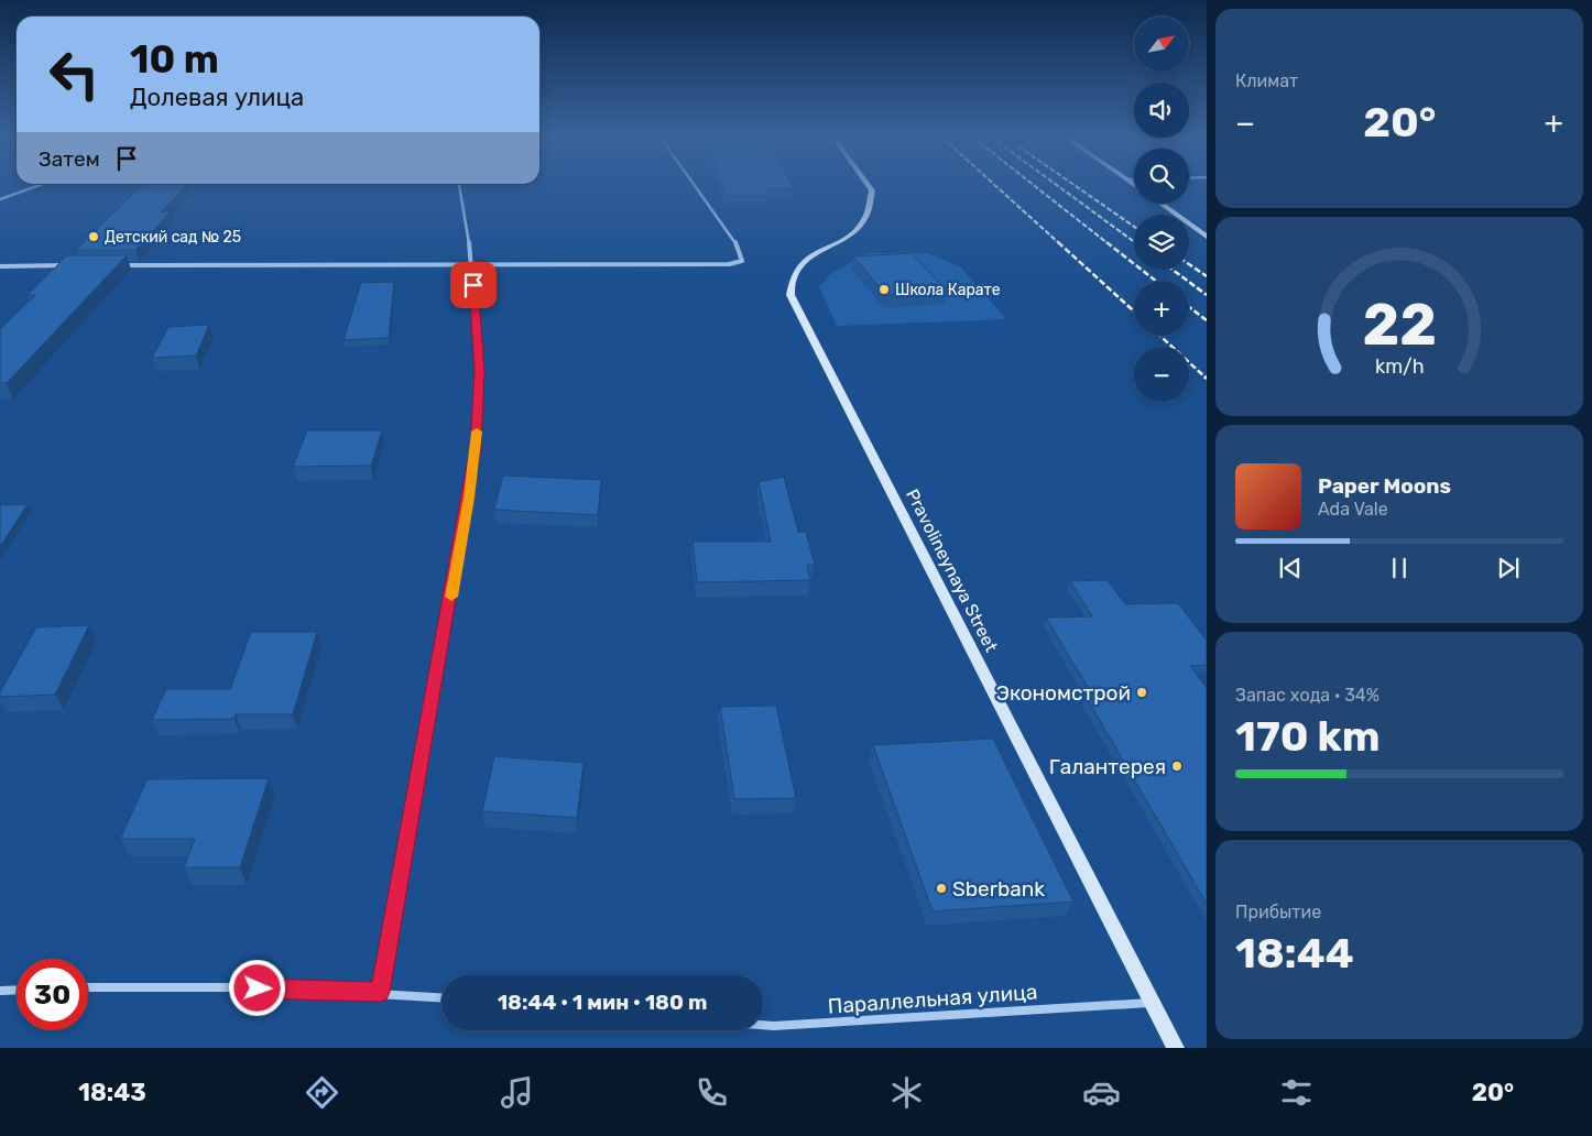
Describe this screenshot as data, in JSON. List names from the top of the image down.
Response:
{
  "streets": {
    "main road": ["Pravolineynaya Street"],
    "street": ["Параллельная улица"]
  },
  "crossings": [
    ["Pravolineynaya Street", "Параллельная улица"]
  ],
  "places": [
    "Детский сад № 25",
    "Школа Карате",
    "Экономстрой",
    "Галантерея",
    "Sberbank"
  ],
  "north": "top right",
  "page": {
    "tile": [
      "Климат",
      ["Запас хода · 34%", "170 km"],
      ["Прибытие", "18:44"]
    ],
    "map_buttons": ["+", "−"],
    "turn": ["10 m", "Долевая улица"],
    "heat": ["−", "20°", "+"],
    "then": "Затем",
    "song": ["Paper Moons", "Ada Vale"],
    "limit": "30",
    "trip": "18:44 · 1 мин · 180 m",
    "tabs": ["18:43", "20°"],
    "gauge": ["22", "km/h"]
  }
}
